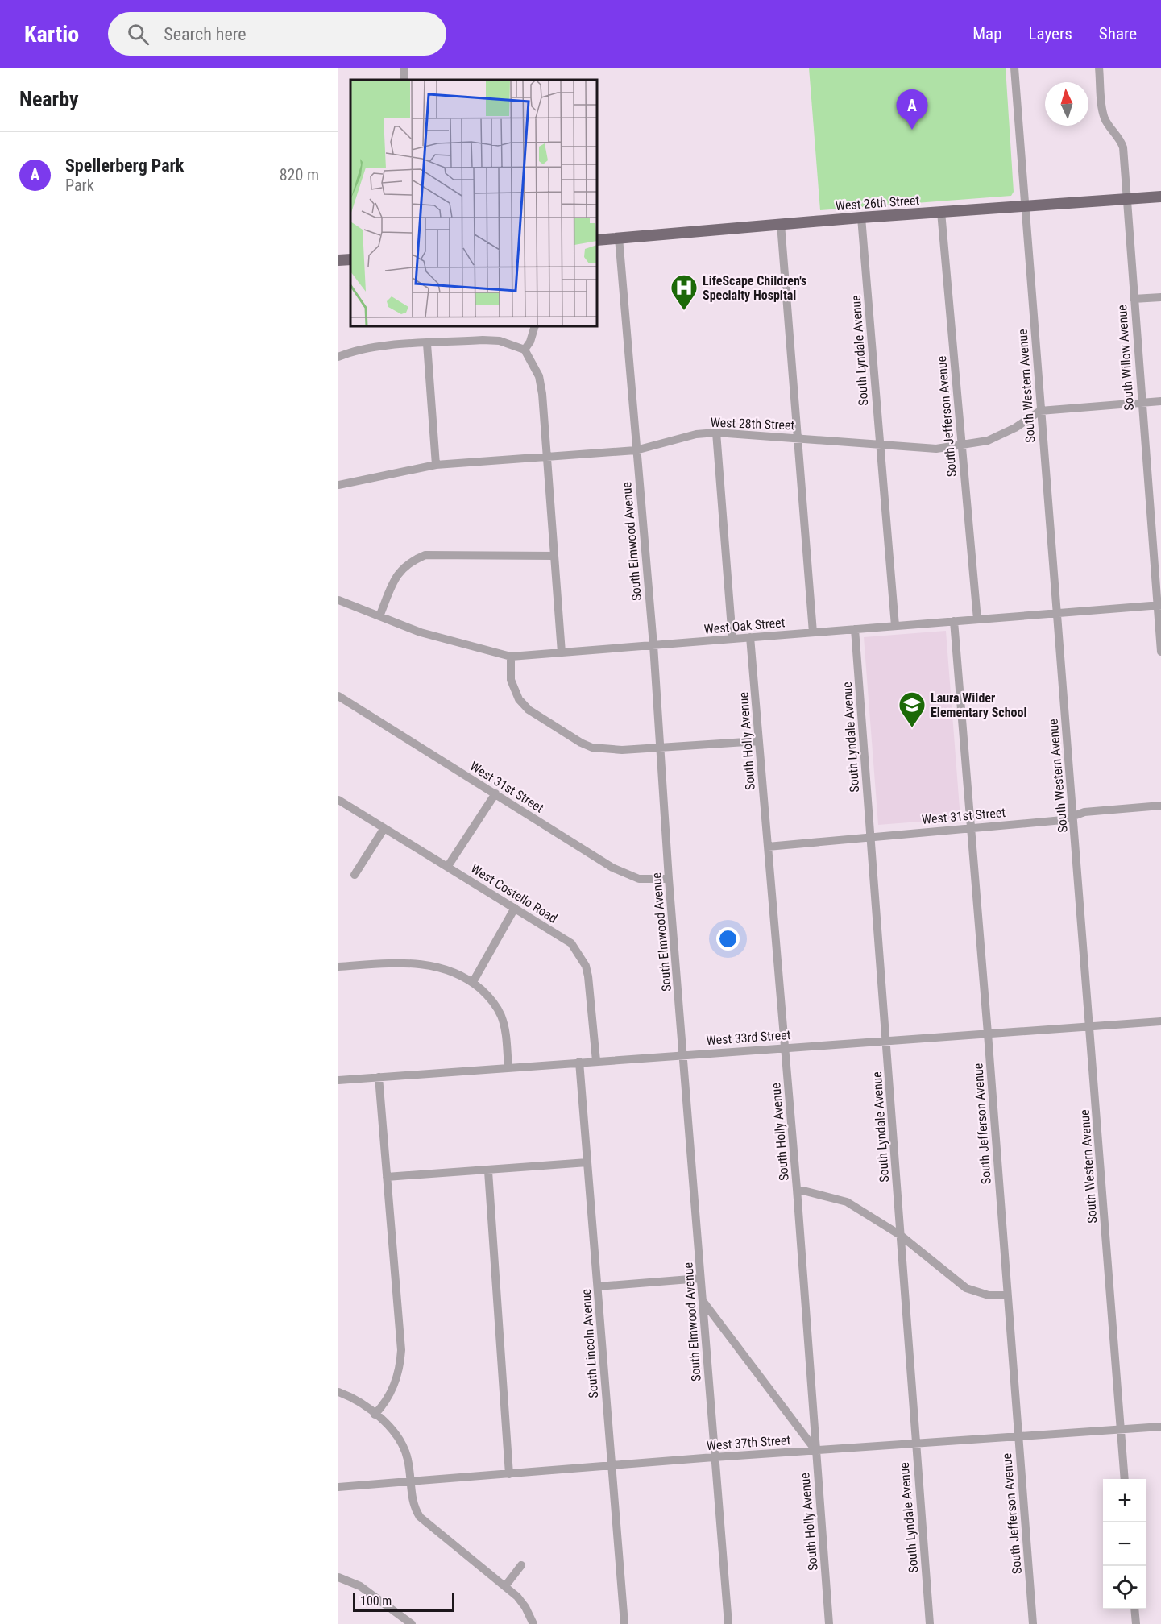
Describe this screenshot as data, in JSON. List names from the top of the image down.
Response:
{
  "streets": {
    "main road": ["West 26th Street"],
    "street": [
      "South Lyndale Avenue",
      "South Willow Avenue",
      "South Western Avenue",
      "South Jefferson Avenue",
      "West 28th Street",
      "South Elmwood Avenue",
      "West Oak Street",
      "South Holly Avenue",
      "West 31st Street",
      "West Costello Road",
      "West 33rd Street",
      "South Lincoln Avenue",
      "West 37th Street"
    ]
  },
  "crossings": [
    ["West 26th Street", "South Lyndale Avenue"],
    ["West 26th Street", "South Willow Avenue"],
    ["West 26th Street", "South Western Avenue"],
    ["West 26th Street", "South Jefferson Avenue"],
    ["West 26th Street", "South Elmwood Avenue"],
    ["South Lyndale Avenue", "West 28th Street"],
    ["South Lyndale Avenue", "West Oak Street"],
    ["South Lyndale Avenue", "West 31st Street"],
    ["South Lyndale Avenue", "West 33rd Street"],
    ["South Lyndale Avenue", "West 37th Street"],
    ["South Willow Avenue", "West 28th Street"],
    ["South Willow Avenue", "West Oak Street"],
    ["South Western Avenue", "West 28th Street"],
    ["South Western Avenue", "West Oak Street"],
    ["South Western Avenue", "West 31st Street"],
    ["South Western Avenue", "West 33rd Street"],
    ["South Western Avenue", "West 37th Street"],
    ["South Jefferson Avenue", "West 28th Street"],
    ["South Jefferson Avenue", "West Oak Street"],
    ["South Jefferson Avenue", "West 31st Street"],
    ["South Jefferson Avenue", "West 33rd Street"],
    ["South Jefferson Avenue", "West 37th Street"],
    ["West 28th Street", "South Elmwood Avenue"],
    ["South Elmwood Avenue", "West Oak Street"],
    ["South Elmwood Avenue", "West 31st Street"],
    ["South Elmwood Avenue", "West 33rd Street"],
    ["South Elmwood Avenue", "West 37th Street"],
    ["West Oak Street", "South Holly Avenue"],
    ["South Holly Avenue", "West 31st Street"],
    ["South Holly Avenue", "West 33rd Street"],
    ["South Holly Avenue", "West 37th Street"],
    ["West Costello Road", "West 33rd Street"],
    ["West 33rd Street", "South Lincoln Avenue"],
    ["South Lincoln Avenue", "West 37th Street"]
  ],
  "places": {
    "hospital": ["LifeScape Children's Specialty Hospital"],
    "school or university": ["Laura Wilder Elementary School"]
  },
  "scale_bar": "100 m",
  "north": "top",
  "page": {
    "header": "Kartio",
    "search": "Search here",
    "nav": ["Map", "Layers", "Share"],
    "heading": "Nearby",
    "pins": "A",
    "list": [
      {
        "mark": "A",
        "name": "Spellerberg Park",
        "note": "Park",
        "value": "820 m"
      }
    ],
    "map_buttons": ["+", "−"],
    "scale": "100 m"
  }
}
